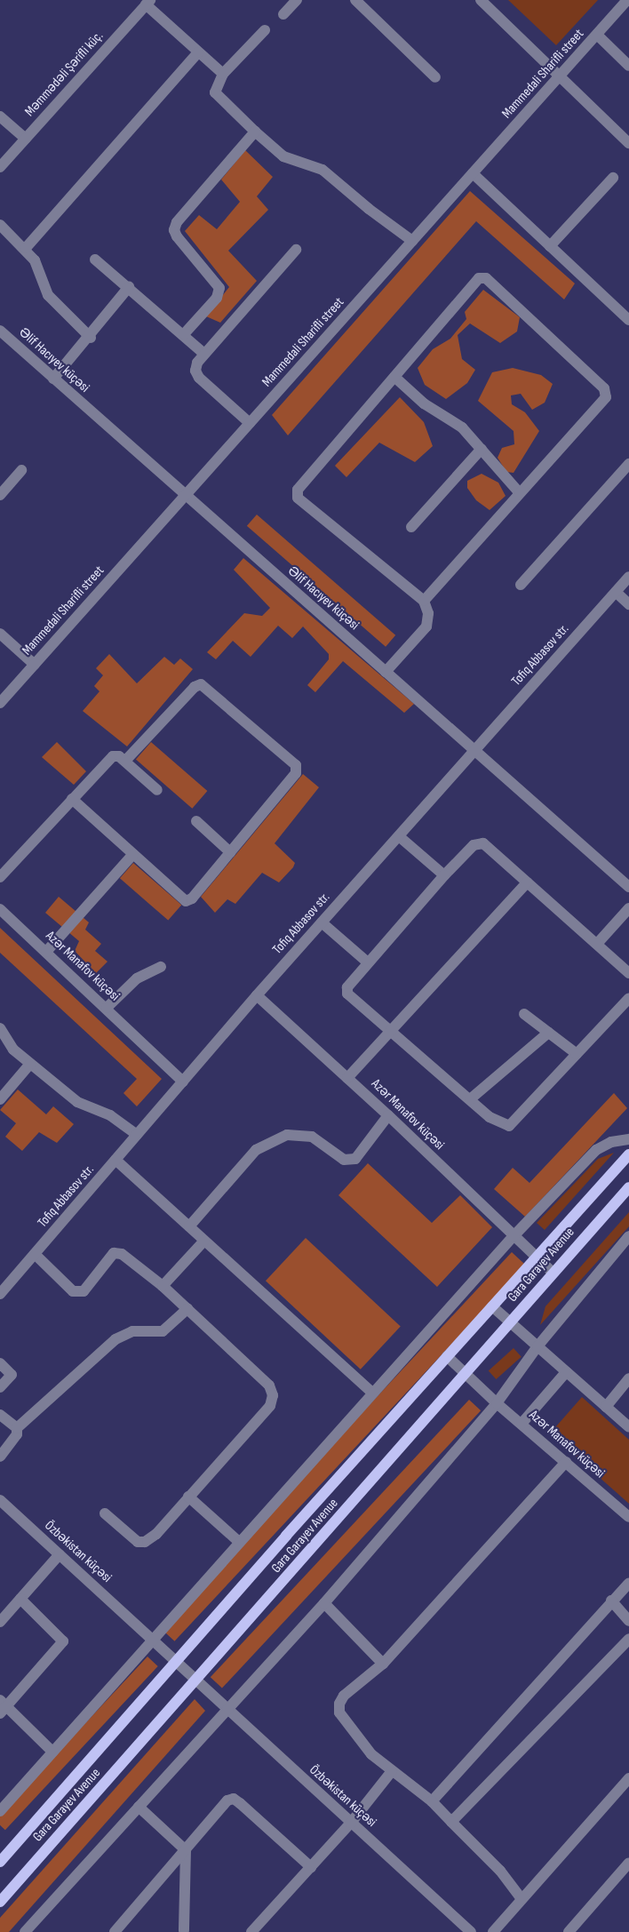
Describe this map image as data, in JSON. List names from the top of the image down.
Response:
{
  "streets": {
    "main road": ["Gara Garayev Avenue"],
    "street": [
      "Məmmədəli Şərifli küç.",
      "Mammedali Sharifli street",
      "Əlif Hacıyev küçəsi",
      "Tofiq Abbasov str.",
      "Azər Manafov küçəsi",
      "Özbəkistan küçəsi"
    ]
  },
  "crossings": [
    ["Mammedali Sharifli street", "Əlif Hacıyev küçəsi"],
    ["Əlif Hacıyev küçəsi", "Tofiq Abbasov str."],
    ["Tofiq Abbasov str.", "Azər Manafov küçəsi"],
    ["Azər Manafov küçəsi", "Gara Garayev Avenue"],
    ["Gara Garayev Avenue", "Özbəkistan küçəsi"]
  ]
}
